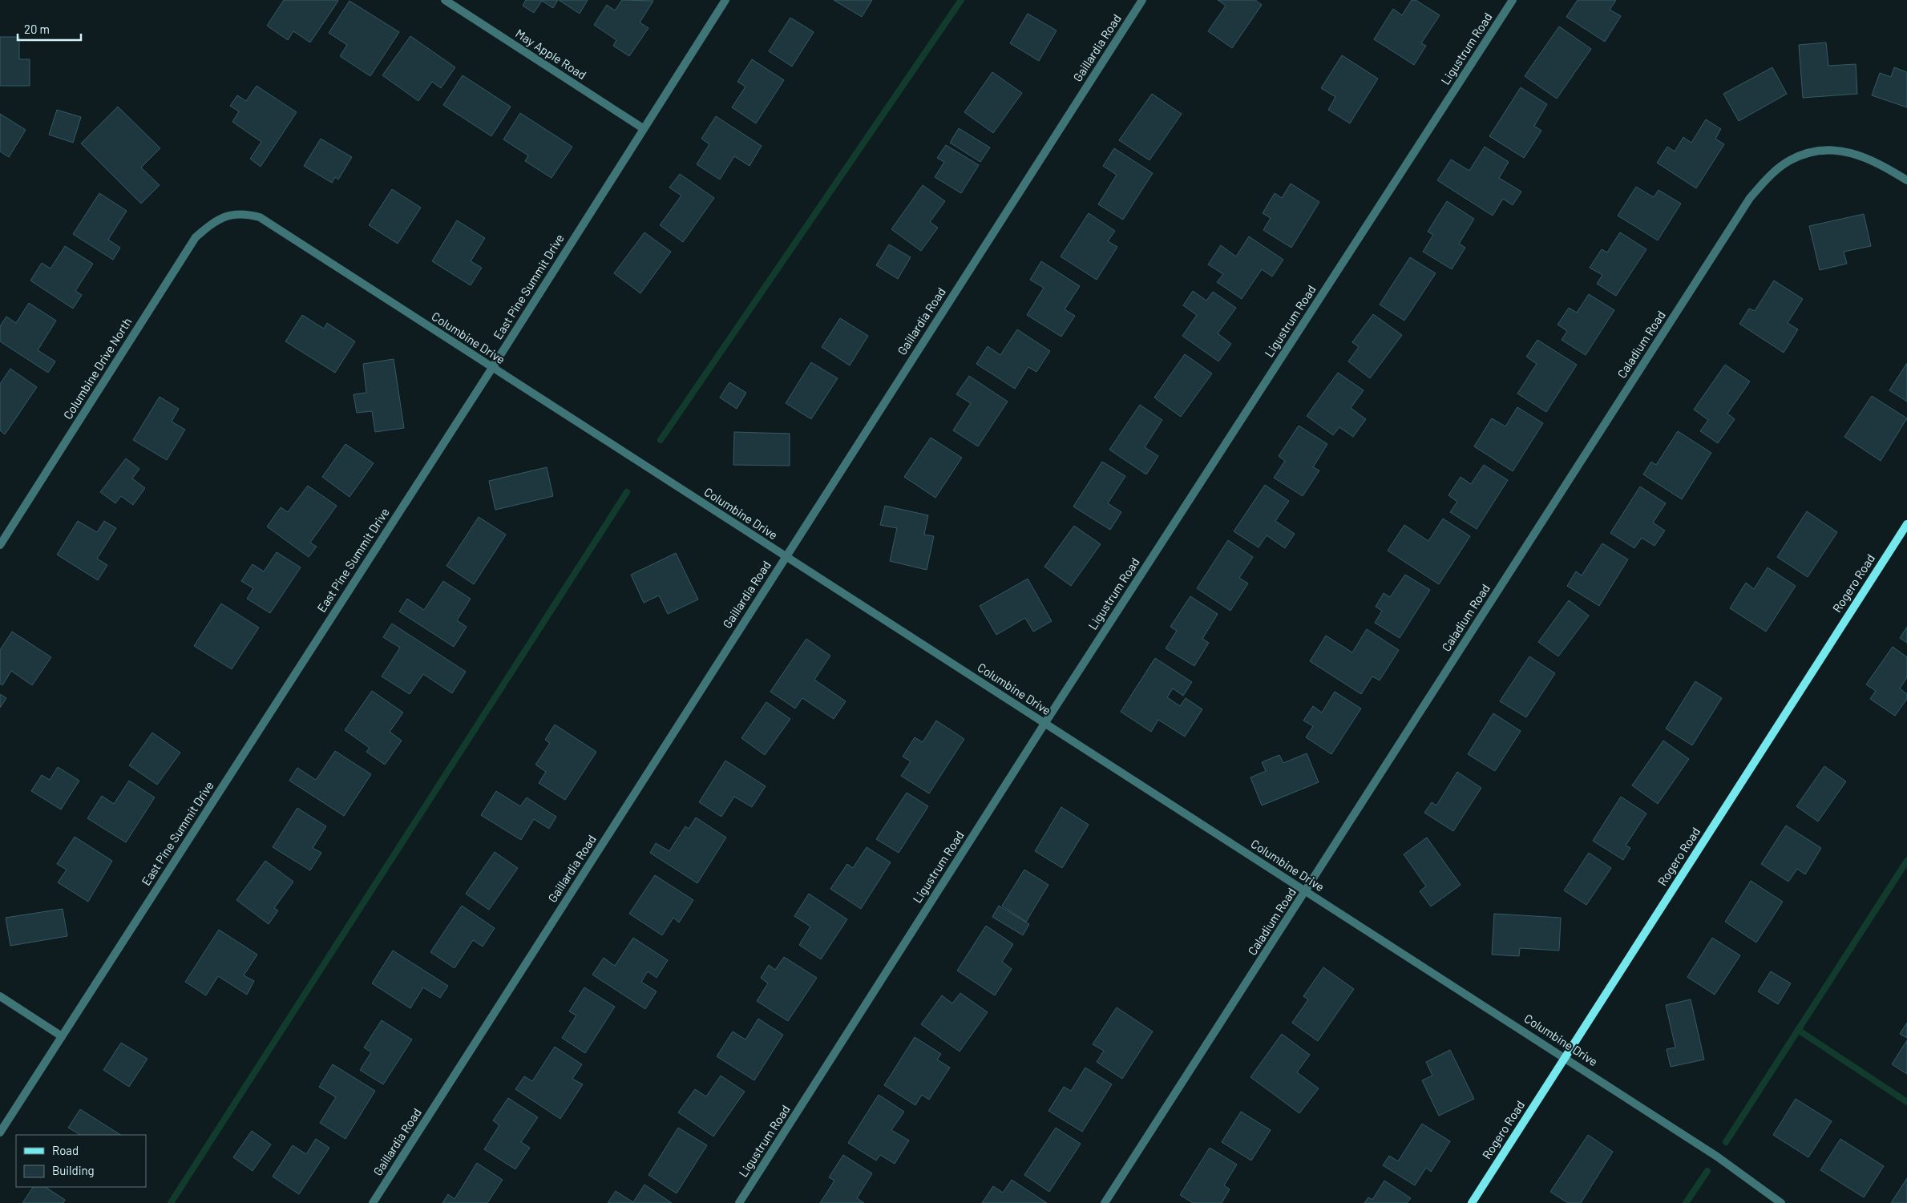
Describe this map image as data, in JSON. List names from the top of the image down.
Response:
{
  "streets": {
    "main road": ["Rogero Road"],
    "street": [
      "Gaillardia Road",
      "Ligustrum Road",
      "May Apple Road",
      "East Pine Summit Drive",
      "Columbine Drive",
      "Caladium Road",
      "Columbine Drive North"
    ]
  },
  "crossings": [
    ["Gaillardia Road", "Columbine Drive"],
    ["Ligustrum Road", "Columbine Drive"],
    ["May Apple Road", "East Pine Summit Drive"],
    ["East Pine Summit Drive", "Columbine Drive"],
    ["Columbine Drive", "Caladium Road"],
    ["Columbine Drive", "Columbine Drive North"],
    ["Columbine Drive", "Rogero Road"]
  ],
  "legend": ["Road", "Building"],
  "scale_bar": "20 m"
}
